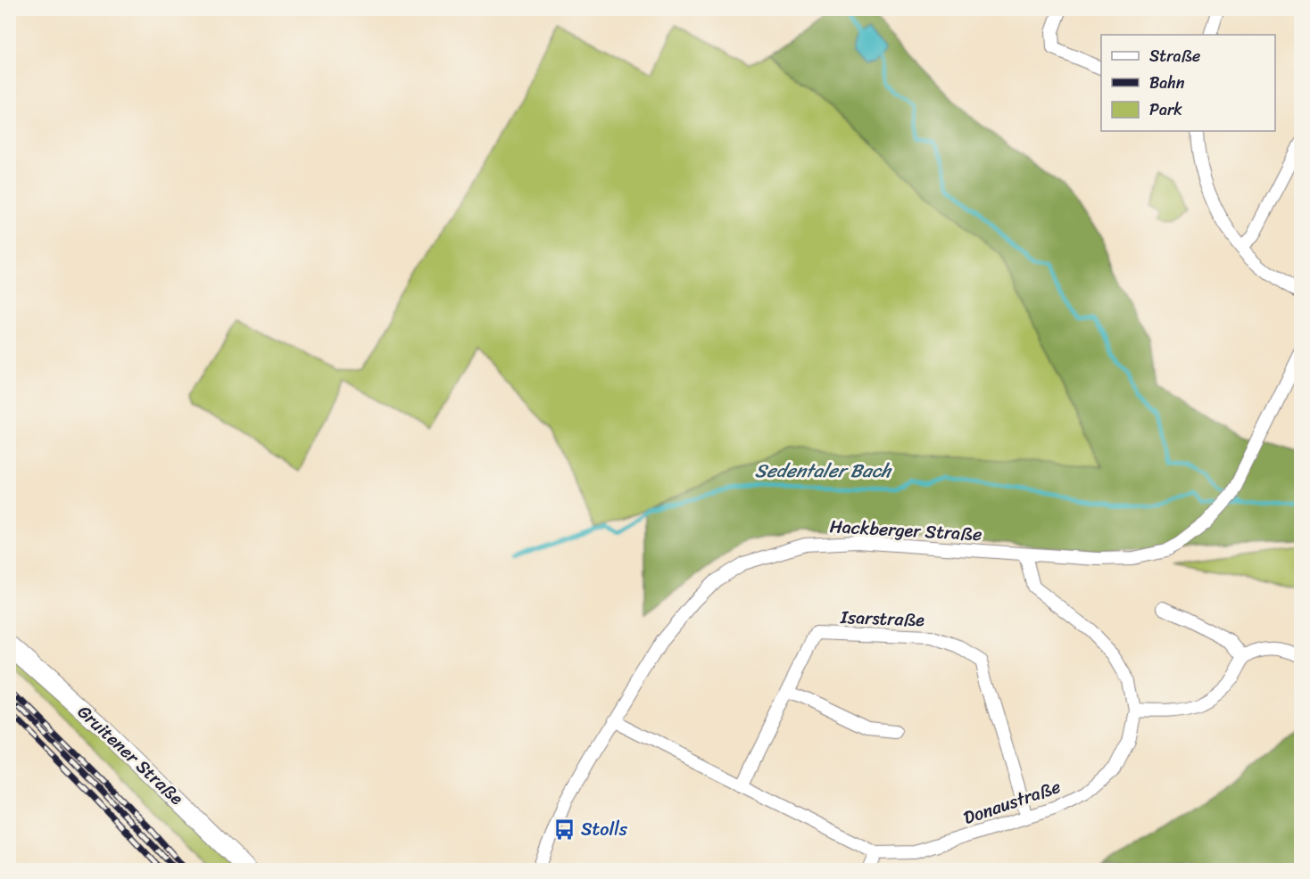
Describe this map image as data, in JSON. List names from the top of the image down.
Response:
{
  "streets": {
    "main road": ["Gruitener Straße"],
    "street": ["Hackberger Straße", "Isarstraße", "Donaustraße"]
  },
  "crossings": [
    ["Hackberger Straße", "Donaustraße"],
    ["Isarstraße", "Donaustraße"]
  ],
  "water": ["Sedentaler Bach"],
  "places": {
    "bus stop": ["Stolls"]
  },
  "legend": ["Straße", "Bahn", "Park"]
}
